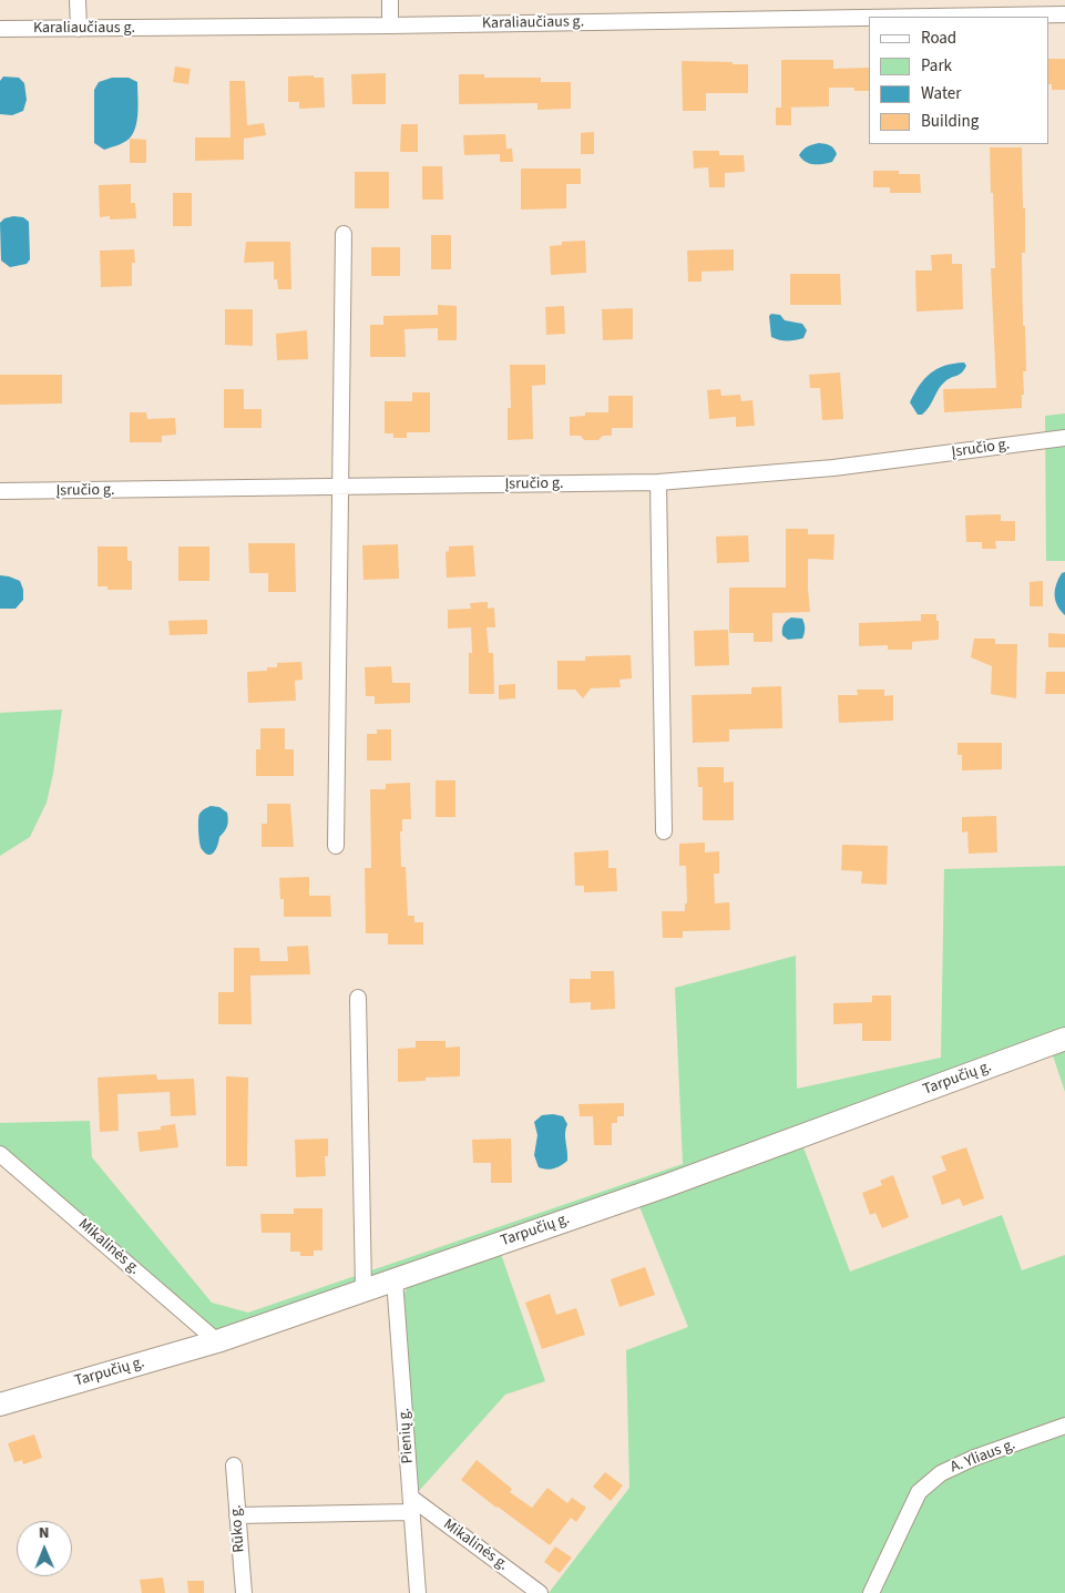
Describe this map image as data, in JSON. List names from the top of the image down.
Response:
{
  "streets": {
    "main road": ["Tarpučių g."],
    "street": [
      "Karaliaučiaus g.",
      "Įsručio g.",
      "Mikalinės g.",
      "Pienių g.",
      "A. Yliaus g.",
      "Rūko g."
    ]
  },
  "crossings": [
    ["Tarpučių g.", "Mikalinės g."],
    ["Tarpučių g.", "Pienių g."],
    ["Mikalinės g.", "Pienių g."]
  ],
  "legend": [
    "Road",
    "Park",
    "Water",
    "Building"
  ],
  "north": "top"
}
